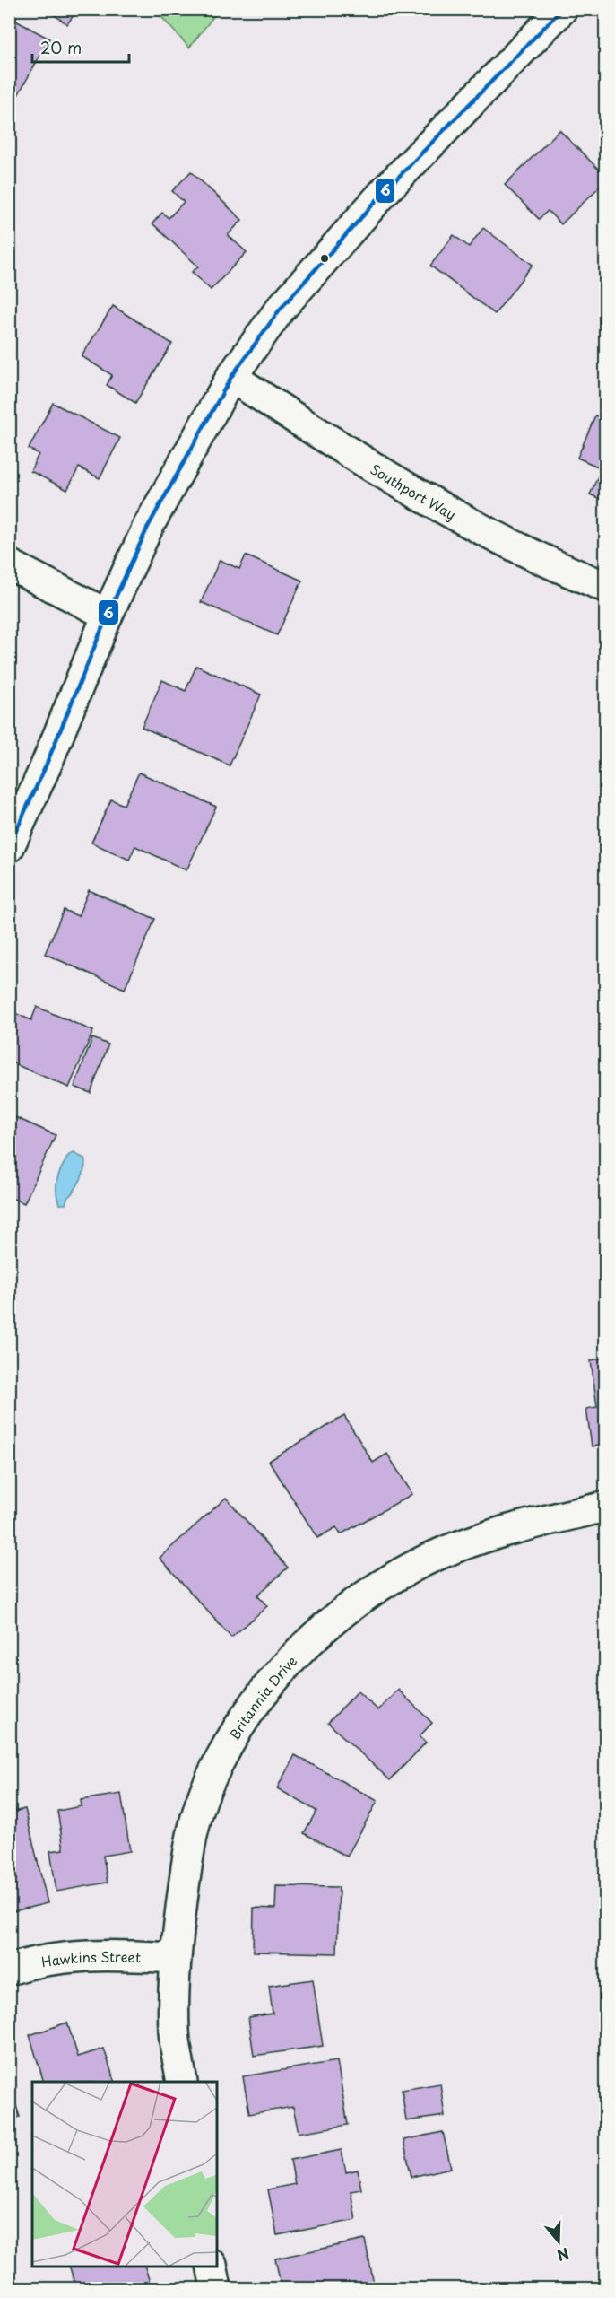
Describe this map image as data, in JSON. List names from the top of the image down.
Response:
{
  "streets": {
    "street": ["Southport Way", "Britannia Drive", "Hawkins Street"]
  },
  "crossings": [
    ["Britannia Drive", "Hawkins Street"]
  ],
  "lines": ["transit line 6"],
  "scale_bar": "20 m",
  "north": "bottom"
}
